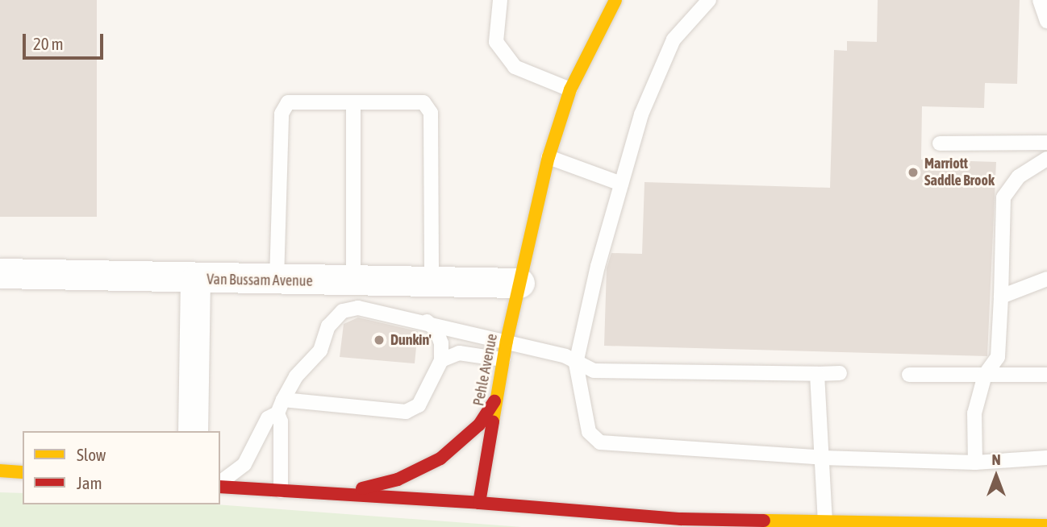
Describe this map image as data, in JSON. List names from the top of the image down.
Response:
{
  "streets": {
    "main road": ["Pehle Avenue"],
    "street": ["Van Bussam Avenue"]
  },
  "crossings": [
    ["Van Bussam Avenue", "Pehle Avenue"]
  ],
  "places": ["Marriott Saddle Brook", "Dunkin'"],
  "legend": ["Slow", "Jam"],
  "scale_bar": "20 m",
  "north": "top"
}
